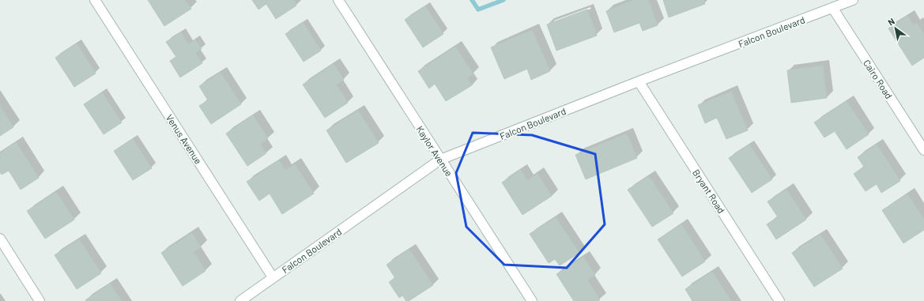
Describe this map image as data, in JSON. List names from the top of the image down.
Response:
{
  "streets": {
    "street": [
      "Falcon Boulevard",
      "Cairo Road",
      "Venus Avenue",
      "Kaylor Avenue",
      "Bryant Road"
    ]
  },
  "crossings": [
    ["Falcon Boulevard", "Cairo Road"],
    ["Falcon Boulevard", "Venus Avenue"],
    ["Falcon Boulevard", "Kaylor Avenue"],
    ["Falcon Boulevard", "Bryant Road"]
  ],
  "north": "top left"
}
